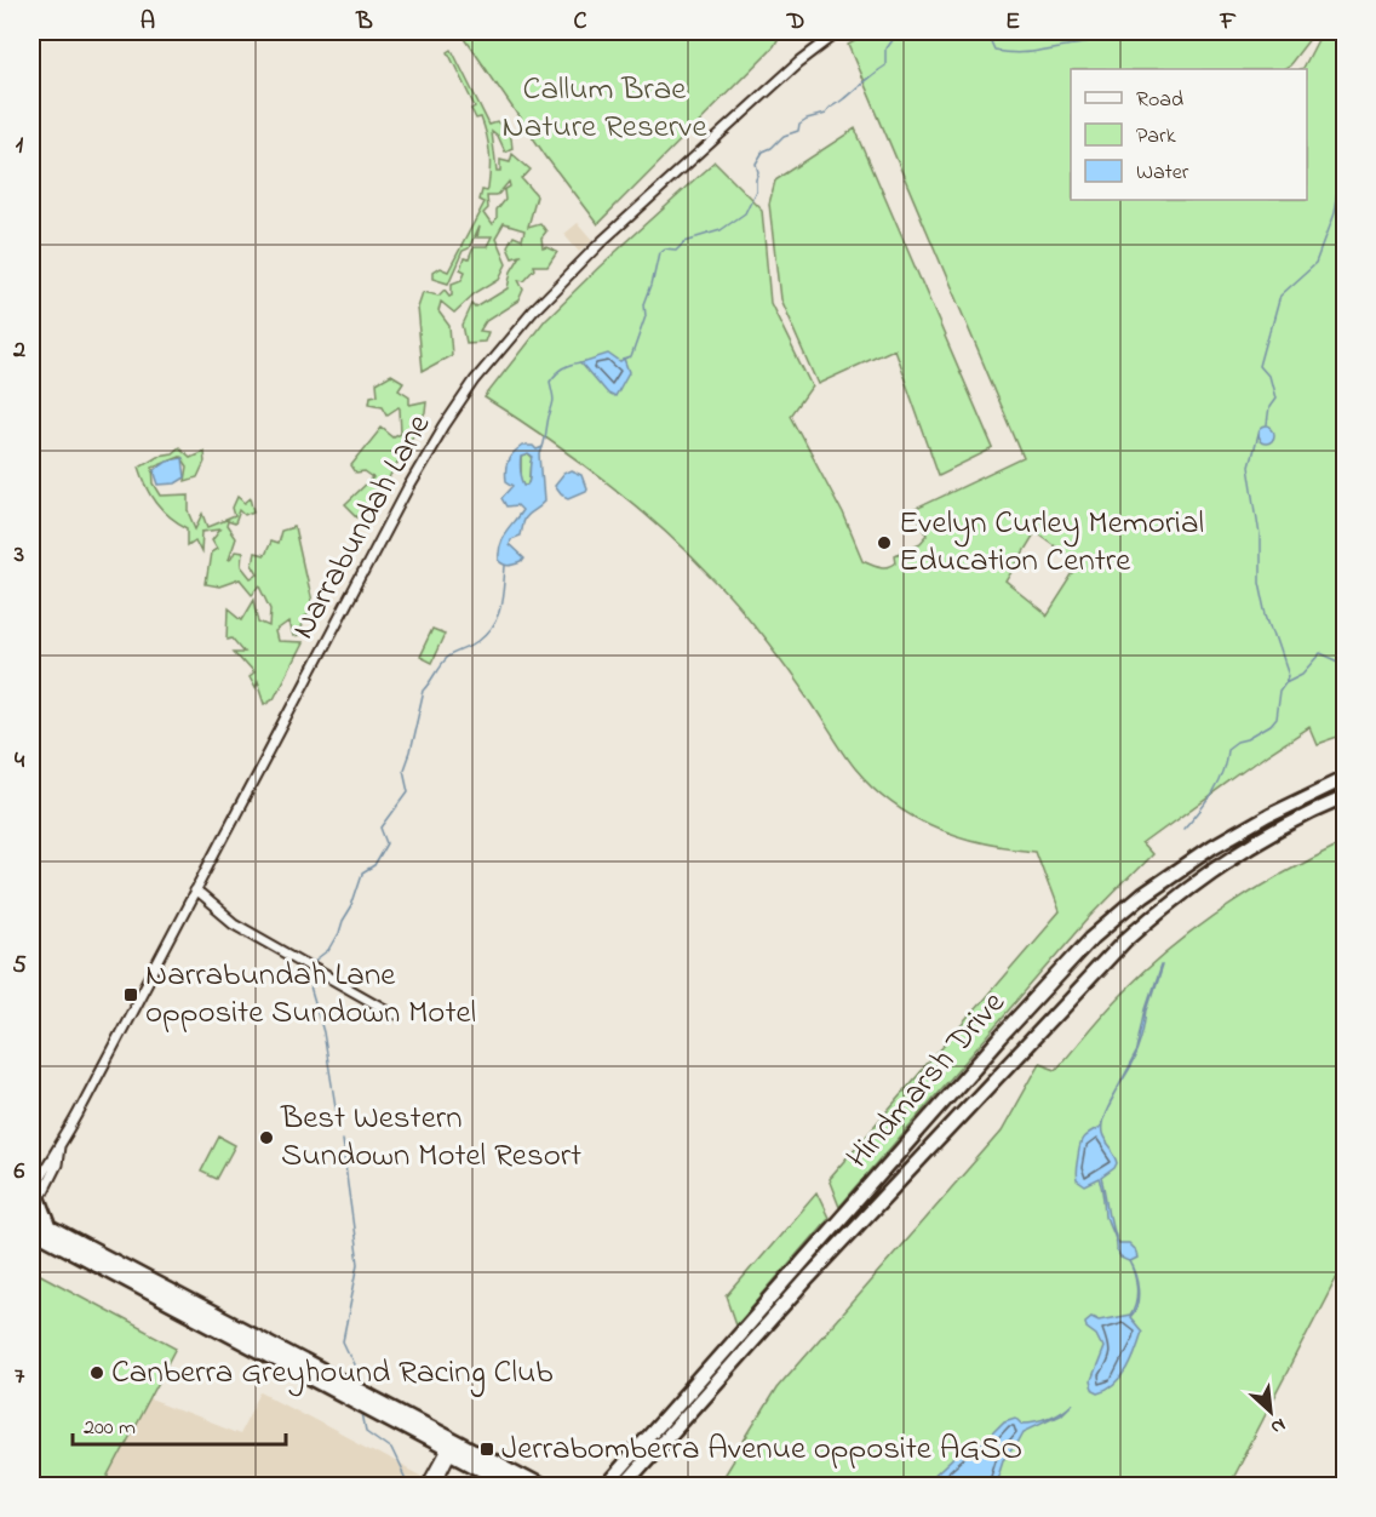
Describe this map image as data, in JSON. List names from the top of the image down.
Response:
{
  "streets": {
    "main road": ["Hindmarsh Drive"],
    "street": ["Narrabundah Lane"]
  },
  "parks": ["Callum Brae Nature Reserve"],
  "places": {
    "other": ["Evelyn Curley Memorial Education Centre", "Best Western Sundown Motel Resort", "Canberra Greyhound Racing Club"],
    "transit": ["Narrabundah Lane opposite Sundown Motel", "Jerrabomberra Avenue opposite AGSO"]
  },
  "legend": ["Road", "Park", "Water"],
  "scale_bar": "200 m",
  "north": "bottom right",
  "grid": {
    "columns": [
      "A",
      "B",
      "C",
      "D",
      "E",
      "F"
    ],
    "rows": [
      "1",
      "2",
      "3",
      "4",
      "5",
      "6",
      "7"
    ]
  }
}
